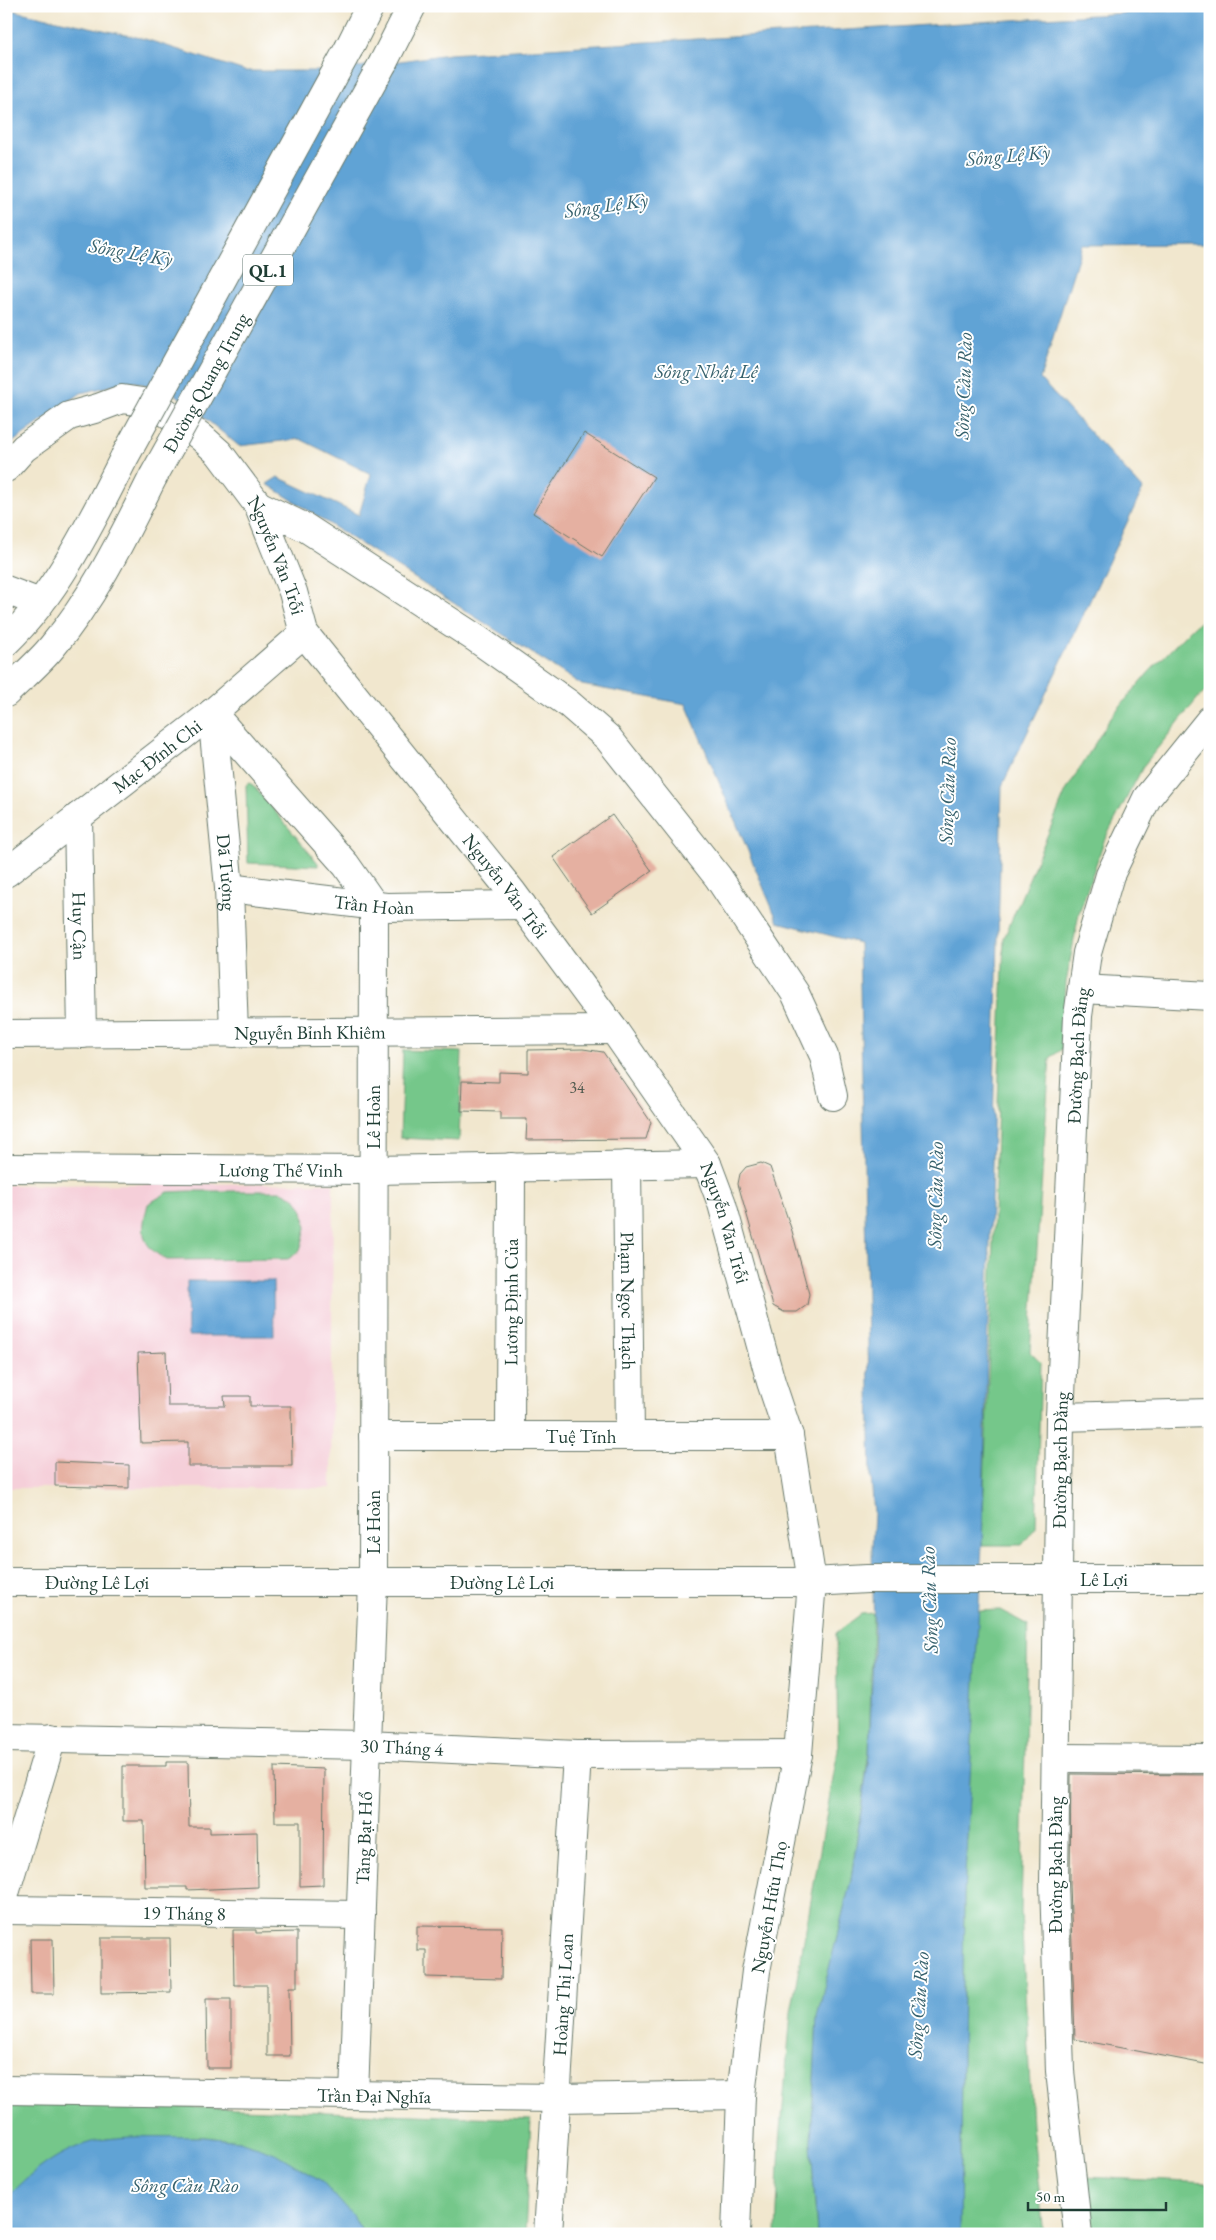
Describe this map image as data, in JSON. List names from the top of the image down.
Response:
{
  "streets": {
    "street": [
      "QL.1",
      "Đường Quang Trung",
      "Nguyễn Văn Trỗi",
      "Mạc Đĩnh Chi",
      "Dã Tượng",
      "Trần Hoàn",
      "Huy Cận",
      "Nguyễn Bỉnh Khiêm",
      "Đường Bạch Đằng",
      "Lê Hoàn",
      "Lương Thế Vinh",
      "Phạm Ngọc Thạch",
      "Lương Định Của",
      "Tuệ Tĩnh",
      "Lê Lợi",
      "Đường Lê Lợi",
      "30 Tháng 4",
      "Tăng Bạt Hổ",
      "Nguyễn Hữu Thọ",
      "19 Tháng 8",
      "Hoàng Thị Loan",
      "Trần Đại Nghĩa"
    ]
  },
  "crossings": [
    ["Nguyễn Văn Trỗi", "Mạc Đĩnh Chi"],
    ["Nguyễn Văn Trỗi", "Trần Hoàn"],
    ["Nguyễn Văn Trỗi", "Nguyễn Bỉnh Khiêm"],
    ["Nguyễn Văn Trỗi", "Lương Thế Vinh"],
    ["Nguyễn Văn Trỗi", "Tuệ Tĩnh"],
    ["Nguyễn Văn Trỗi", "Đường Lê Lợi"],
    ["Nguyễn Văn Trỗi", "Nguyễn Hữu Thọ"],
    ["Mạc Đĩnh Chi", "Dã Tượng"],
    ["Mạc Đĩnh Chi", "Huy Cận"],
    ["Dã Tượng", "Trần Hoàn"],
    ["Dã Tượng", "Nguyễn Bỉnh Khiêm"],
    ["Trần Hoàn", "Lê Hoàn"],
    ["Huy Cận", "Nguyễn Bỉnh Khiêm"],
    ["Nguyễn Bỉnh Khiêm", "Lê Hoàn"],
    ["Đường Bạch Đằng", "Lê Lợi"],
    ["Lê Hoàn", "Lương Thế Vinh"],
    ["Lê Hoàn", "Tuệ Tĩnh"],
    ["Lê Hoàn", "Đường Lê Lợi"],
    ["Lê Hoàn", "Tăng Bạt Hổ"],
    ["Lương Thế Vinh", "Phạm Ngọc Thạch"],
    ["Lương Thế Vinh", "Lương Định Của"],
    ["Phạm Ngọc Thạch", "Tuệ Tĩnh"],
    ["Lương Định Của", "Tuệ Tĩnh"],
    ["Lê Lợi", "Đường Lê Lợi"],
    ["Đường Lê Lợi", "Tăng Bạt Hổ"],
    ["Đường Lê Lợi", "Nguyễn Hữu Thọ"],
    ["30 Tháng 4", "Tăng Bạt Hổ"],
    ["30 Tháng 4", "Nguyễn Hữu Thọ"],
    ["30 Tháng 4", "Hoàng Thị Loan"],
    ["Tăng Bạt Hổ", "19 Tháng 8"],
    ["Tăng Bạt Hổ", "Trần Đại Nghĩa"],
    ["Nguyễn Hữu Thọ", "Trần Đại Nghĩa"],
    ["Hoàng Thị Loan", "Trần Đại Nghĩa"]
  ],
  "water": ["Sông Lệ Kỳ", "Sông Nhật Lệ", "Sông Cầu Rào"],
  "house_numbers": ["34"],
  "scale_bar": "50 m"
}
